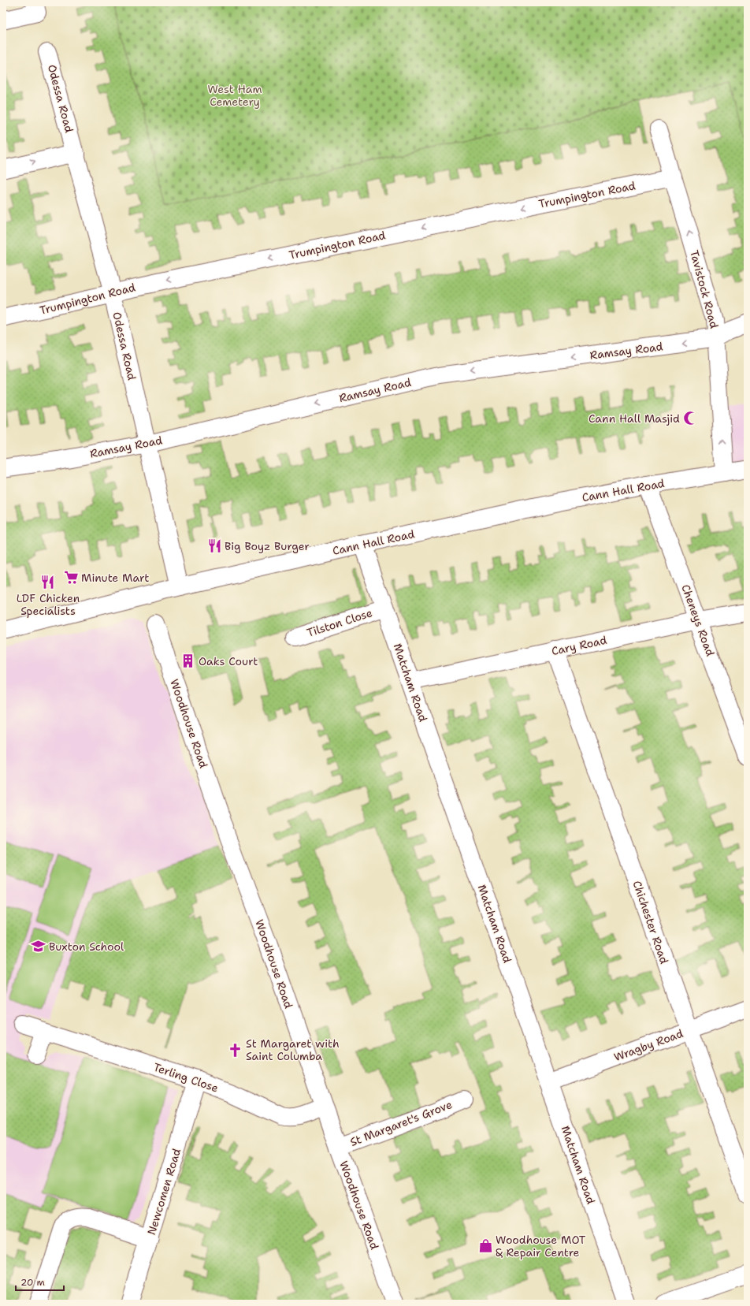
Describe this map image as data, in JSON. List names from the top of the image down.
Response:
{
  "streets": {
    "street": [
      "Odessa Road",
      "Trumpington Road",
      "Tavistock Road",
      "Ramsay Road",
      "Cann Hall Road",
      "Cheneys Road",
      "Tilston Close",
      "Cary Road",
      "Matcham Road",
      "Woodhouse Road",
      "Chichester Road",
      "Wragby Road",
      "Terling Close",
      "St Margaret's Grove",
      "Newcomen Road"
    ]
  },
  "crossings": [
    ["Odessa Road", "Trumpington Road"],
    ["Odessa Road", "Ramsay Road"],
    ["Odessa Road", "Cann Hall Road"],
    ["Trumpington Road", "Tavistock Road"],
    ["Tavistock Road", "Ramsay Road"],
    ["Tavistock Road", "Cann Hall Road"],
    ["Cann Hall Road", "Cheneys Road"],
    ["Cann Hall Road", "Matcham Road"],
    ["Cheneys Road", "Cary Road"],
    ["Tilston Close", "Matcham Road"],
    ["Cary Road", "Matcham Road"],
    ["Cary Road", "Chichester Road"],
    ["Matcham Road", "Wragby Road"],
    ["Woodhouse Road", "Terling Close"],
    ["Woodhouse Road", "St Margaret's Grove"],
    ["Chichester Road", "Wragby Road"],
    ["Terling Close", "Newcomen Road"]
  ],
  "one_way": ["Trumpington Road", "Tavistock Road", "Ramsay Road"],
  "parks": ["West Ham Cemetery"],
  "places": {
    "mosque": ["Cann Hall Masjid"],
    "restaurant": ["Big Boyz Burger", "LDF Chicken Specialists"],
    "supermarket": ["Minute Mart"],
    "building": ["Oaks Court"],
    "school or university": ["Buxton School"],
    "church": ["St Margaret with Saint Columba"],
    "shop": ["Woodhouse MOT & Repair Centre"]
  },
  "scale_bar": "20 m"
}
